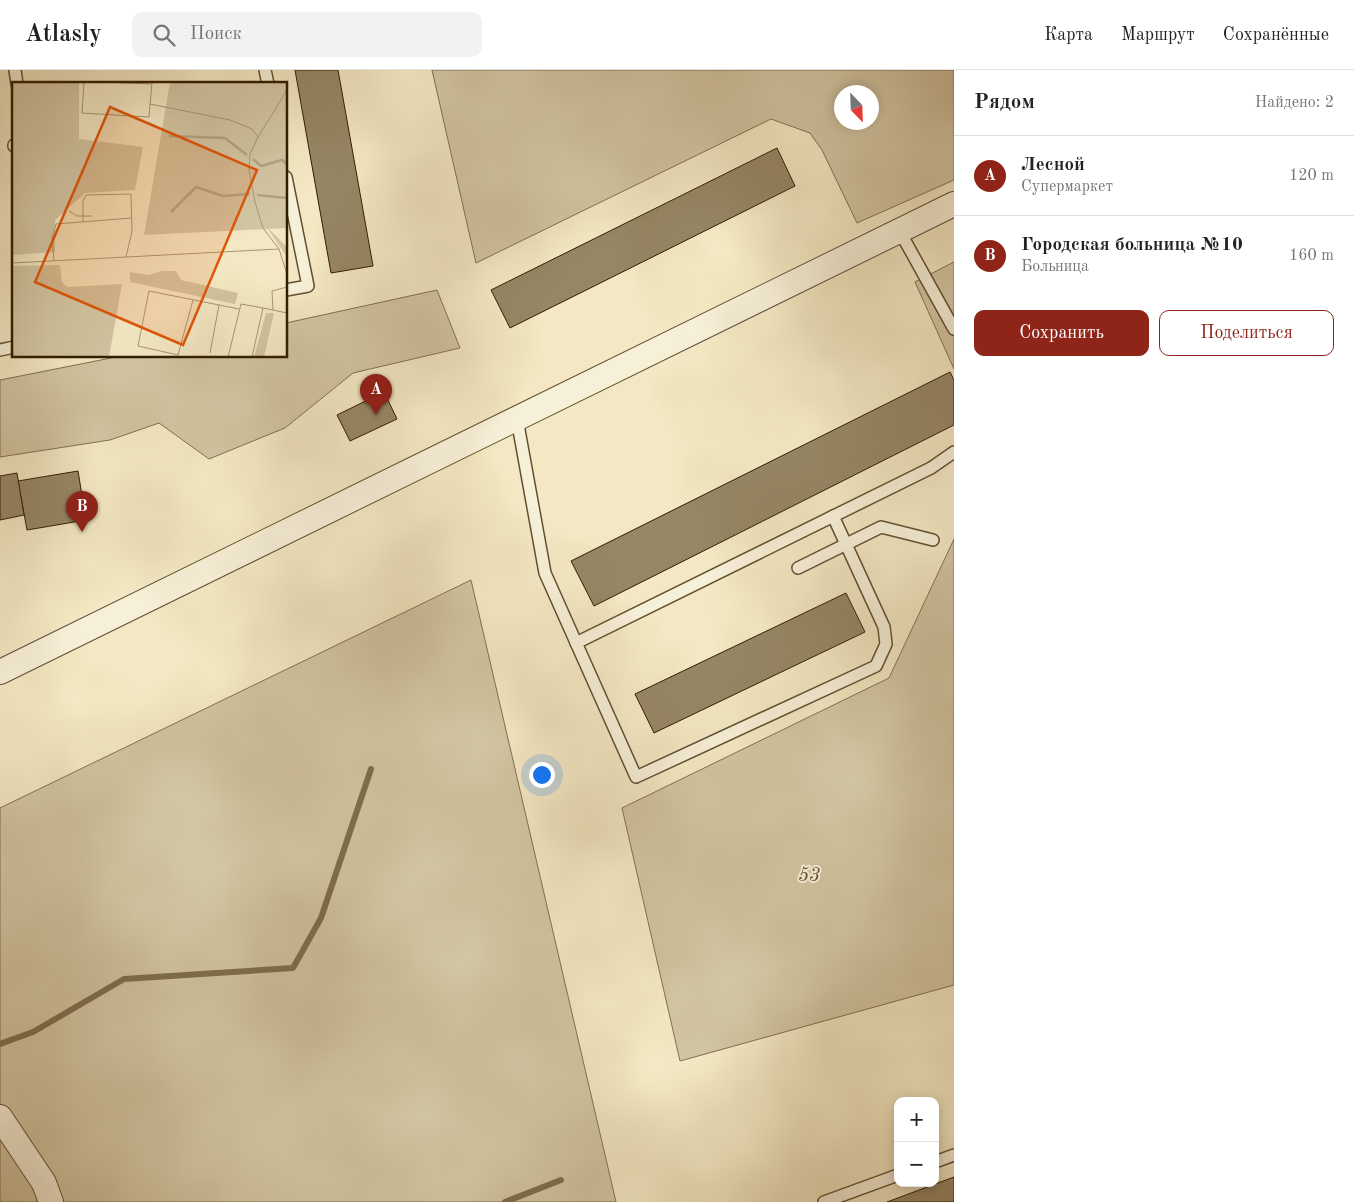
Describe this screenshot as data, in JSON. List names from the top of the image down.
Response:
{
  "parks": ["53"],
  "north": "bottom right",
  "page": {
    "header": "Atlasly",
    "search": "Поиск",
    "nav": ["Карта", "Маршрут", "Сохранённые"],
    "heading": ["Рядом", "Найдено: 2"],
    "list": [
      {
        "mark": "A",
        "name": "Лесной",
        "note": "Супермаркет",
        "value": "120 m"
      },
      {
        "mark": "B",
        "name": "Городская больница №10",
        "note": "Больница",
        "value": "160 m"
      }
    ],
    "buttons": ["Сохранить", "Поделиться"],
    "pins": ["A", "B"],
    "map_buttons": ["+", "−"]
  }
}
